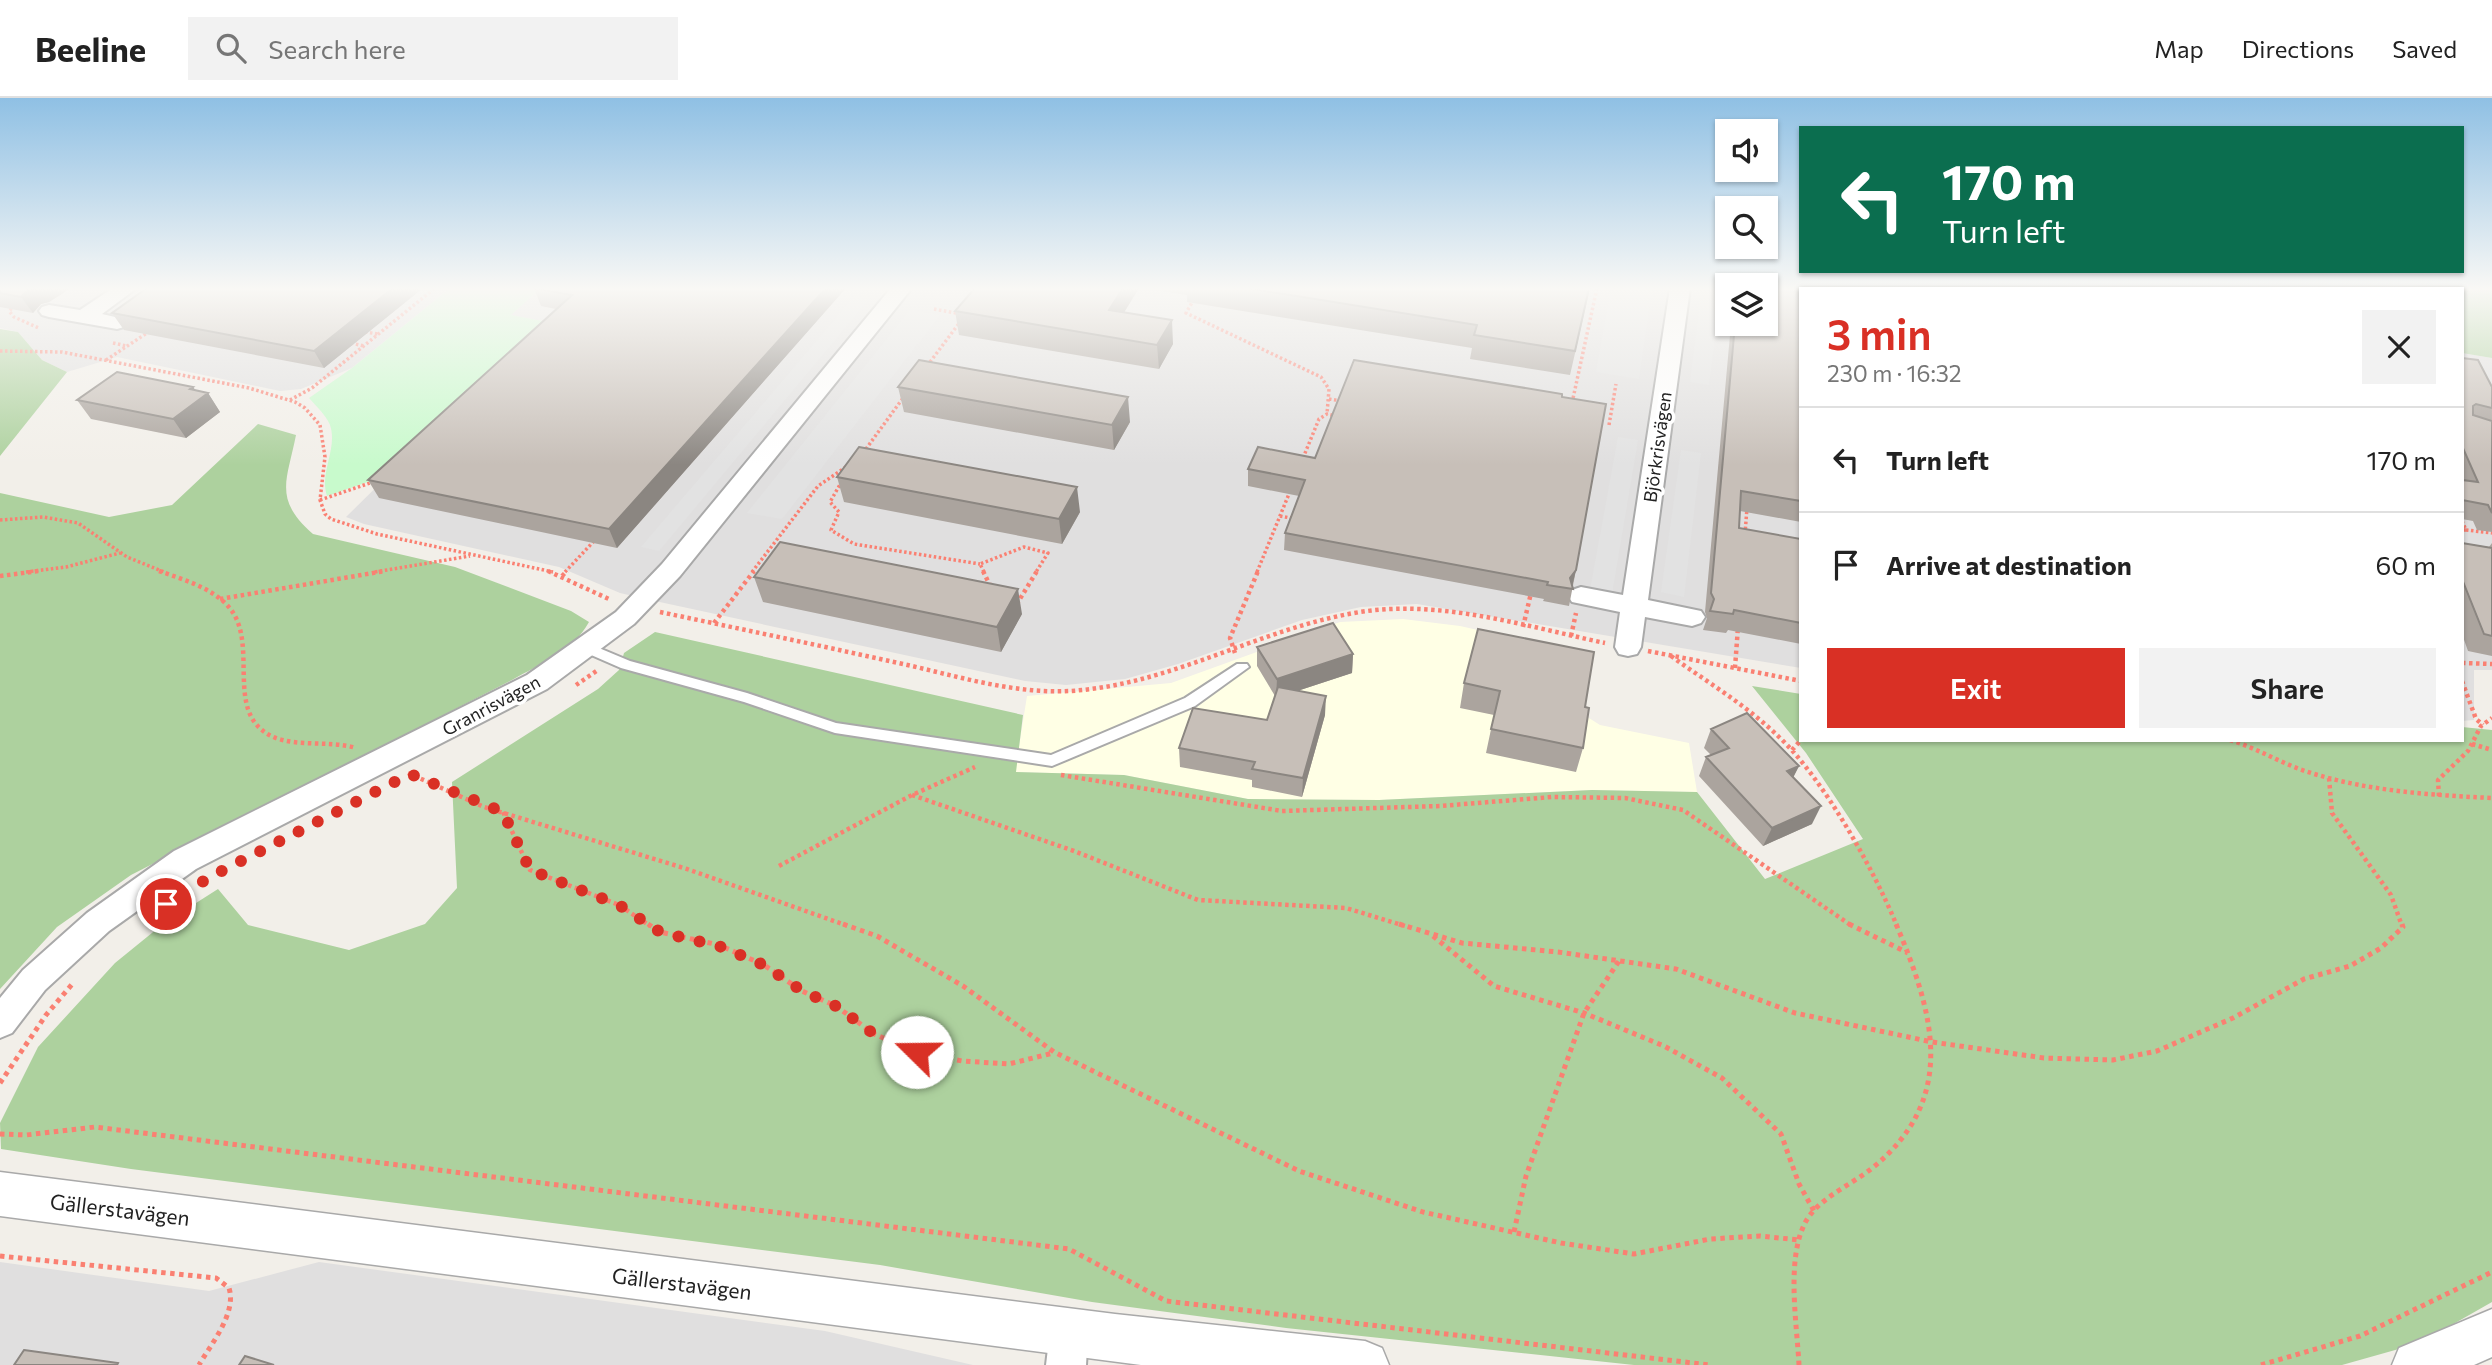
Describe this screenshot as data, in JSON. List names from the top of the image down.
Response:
{
  "streets": {
    "street": ["Björkrisvägen", "Granrisvägen", "Gällerstavägen"]
  },
  "page": {
    "header": "Beeline",
    "search": "Search here",
    "nav": ["Map", "Directions", "Saved"],
    "turn": ["170 m", "Turn left"],
    "heading": ["3 min", "230 m · 16:32"],
    "list": [
      {
        "name": "Turn left",
        "value": "170 m"
      },
      {
        "name": "Arrive at destination",
        "value": "60 m"
      }
    ],
    "buttons": ["Exit", "Share"]
  }
}
